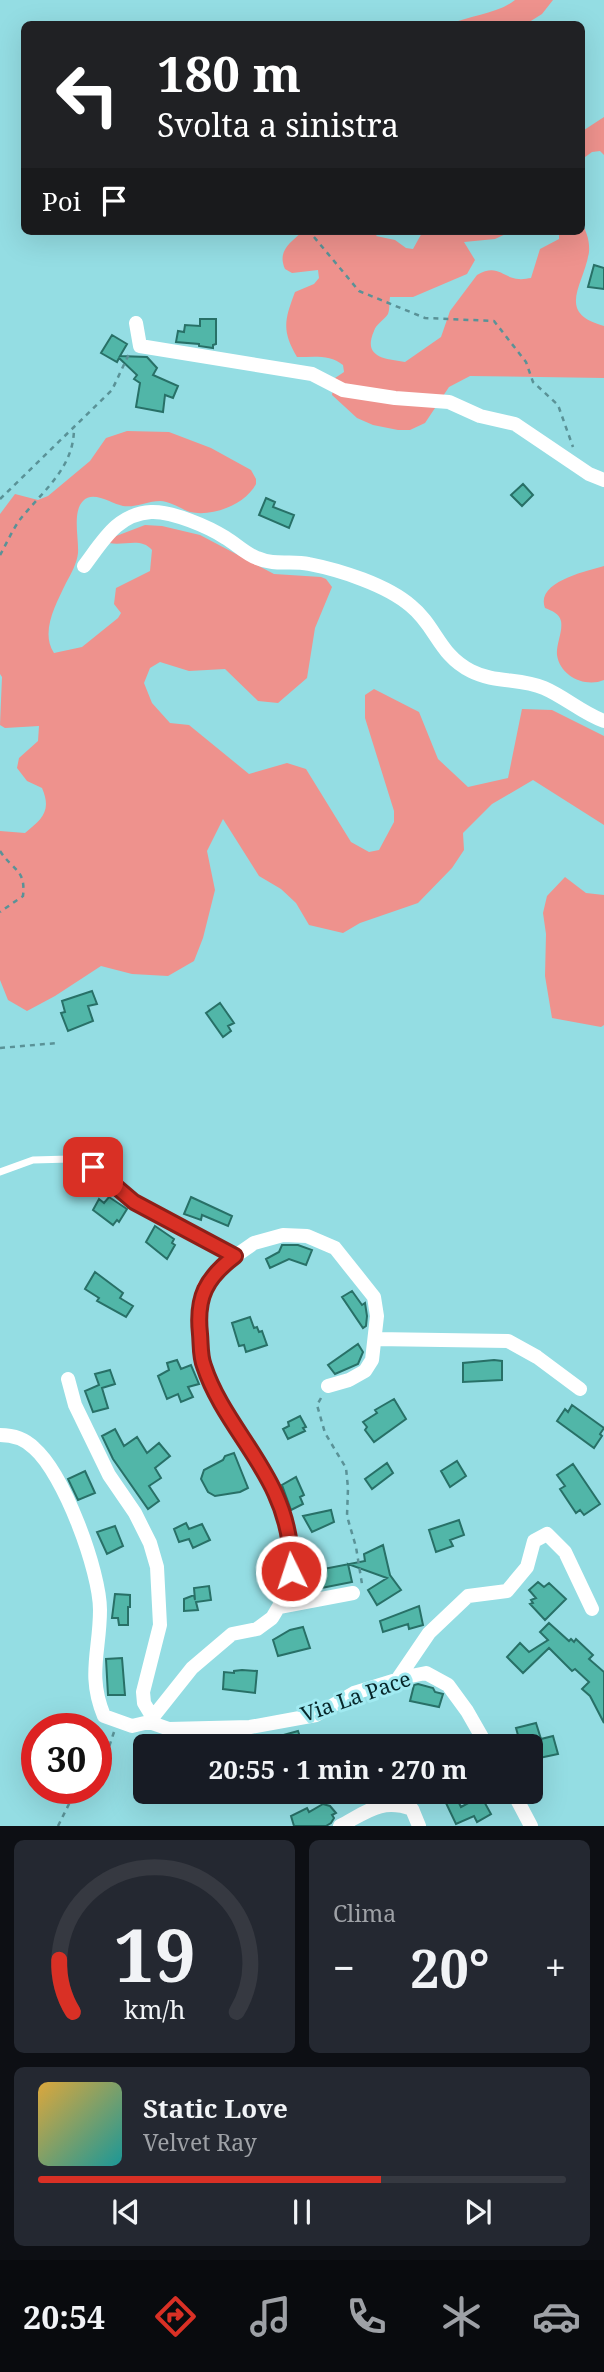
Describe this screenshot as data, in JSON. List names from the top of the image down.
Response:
{
  "streets": {
    "street": ["Via La Pace"]
  },
  "page": {
    "turn": ["180 m", "Svolta a sinistra"],
    "then": "Poi",
    "limit": "30",
    "trip": "20:55 · 1 min · 270 m",
    "tile": "Clima",
    "heat": ["−", "20°", "+"],
    "song": ["Static Love", "Velvet Ray"],
    "tabs": "20:54",
    "gauge": ["19", "km/h"]
  }
}
